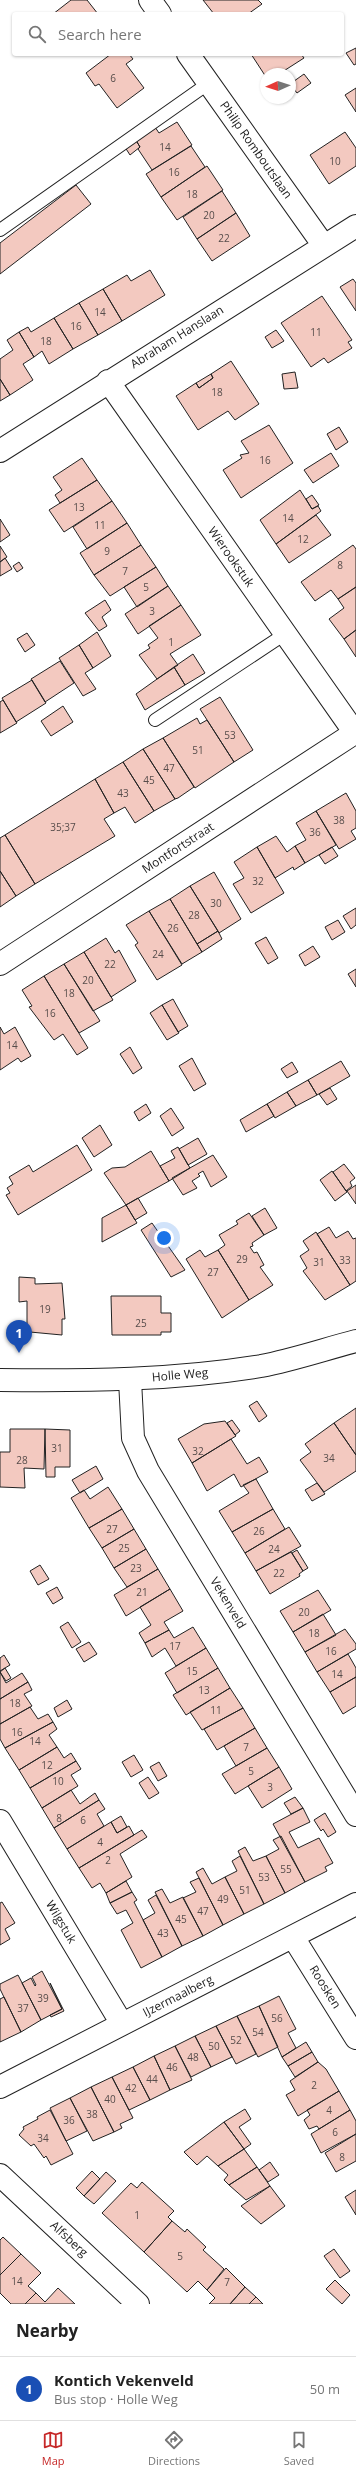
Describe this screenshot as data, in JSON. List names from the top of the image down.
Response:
{
  "streets": {
    "street": [
      "Philip Romboutslaan",
      "Abraham Hanslaan",
      "Wierookstuk",
      "Montfortstraat",
      "Holle Weg",
      "Vekenveld",
      "Wilgstuk",
      "Roosken",
      "IJzermaalberg",
      "Alfsberg"
    ]
  },
  "crossings": [
    ["Philip Romboutslaan", "Abraham Hanslaan"],
    ["Abraham Hanslaan", "Wierookstuk"],
    ["Wierookstuk", "Montfortstraat"],
    ["Holle Weg", "Vekenveld"],
    ["Wilgstuk", "IJzermaalberg"],
    ["Roosken", "IJzermaalberg"]
  ],
  "house_numbers": [
    "6",
    "14",
    "10",
    "16",
    "18",
    "20",
    "22",
    "14",
    "16",
    "11",
    "18",
    "18",
    "16",
    "13",
    "14",
    "11",
    "12",
    "9",
    "8",
    "7",
    "5",
    "3",
    "1",
    "53",
    "51",
    "47",
    "45",
    "43",
    "38",
    "35;37",
    "36",
    "32",
    "30",
    "28",
    "26",
    "24",
    "22",
    "20",
    "18",
    "16",
    "14",
    "29",
    "33",
    "31",
    "27",
    "19",
    "25",
    "31",
    "32",
    "34",
    "28",
    "27",
    "26",
    "25",
    "24",
    "23",
    "22",
    "21",
    "20",
    "18",
    "17",
    "16",
    "15",
    "14",
    "13",
    "18",
    "11",
    "16",
    "14",
    "7",
    "12",
    "5",
    "10",
    "3",
    "8",
    "6",
    "4",
    "2",
    "55",
    "53",
    "51",
    "49",
    "47",
    "45",
    "43",
    "39",
    "37",
    "56",
    "54",
    "52",
    "50",
    "48",
    "46",
    "44",
    "2",
    "42",
    "40",
    "4",
    "38",
    "36",
    "6",
    "34",
    "8",
    "1",
    "5",
    "14",
    "7"
  ],
  "north": "left",
  "page": {
    "search": "Search here",
    "pins": "1",
    "heading": "Nearby",
    "list": [
      {
        "mark": "1",
        "name": "Kontich Vekenveld",
        "note": "Bus stop · Holle Weg",
        "value": "50 m"
      }
    ],
    "nav": ["Map", "Directions", "Saved"]
  }
}
